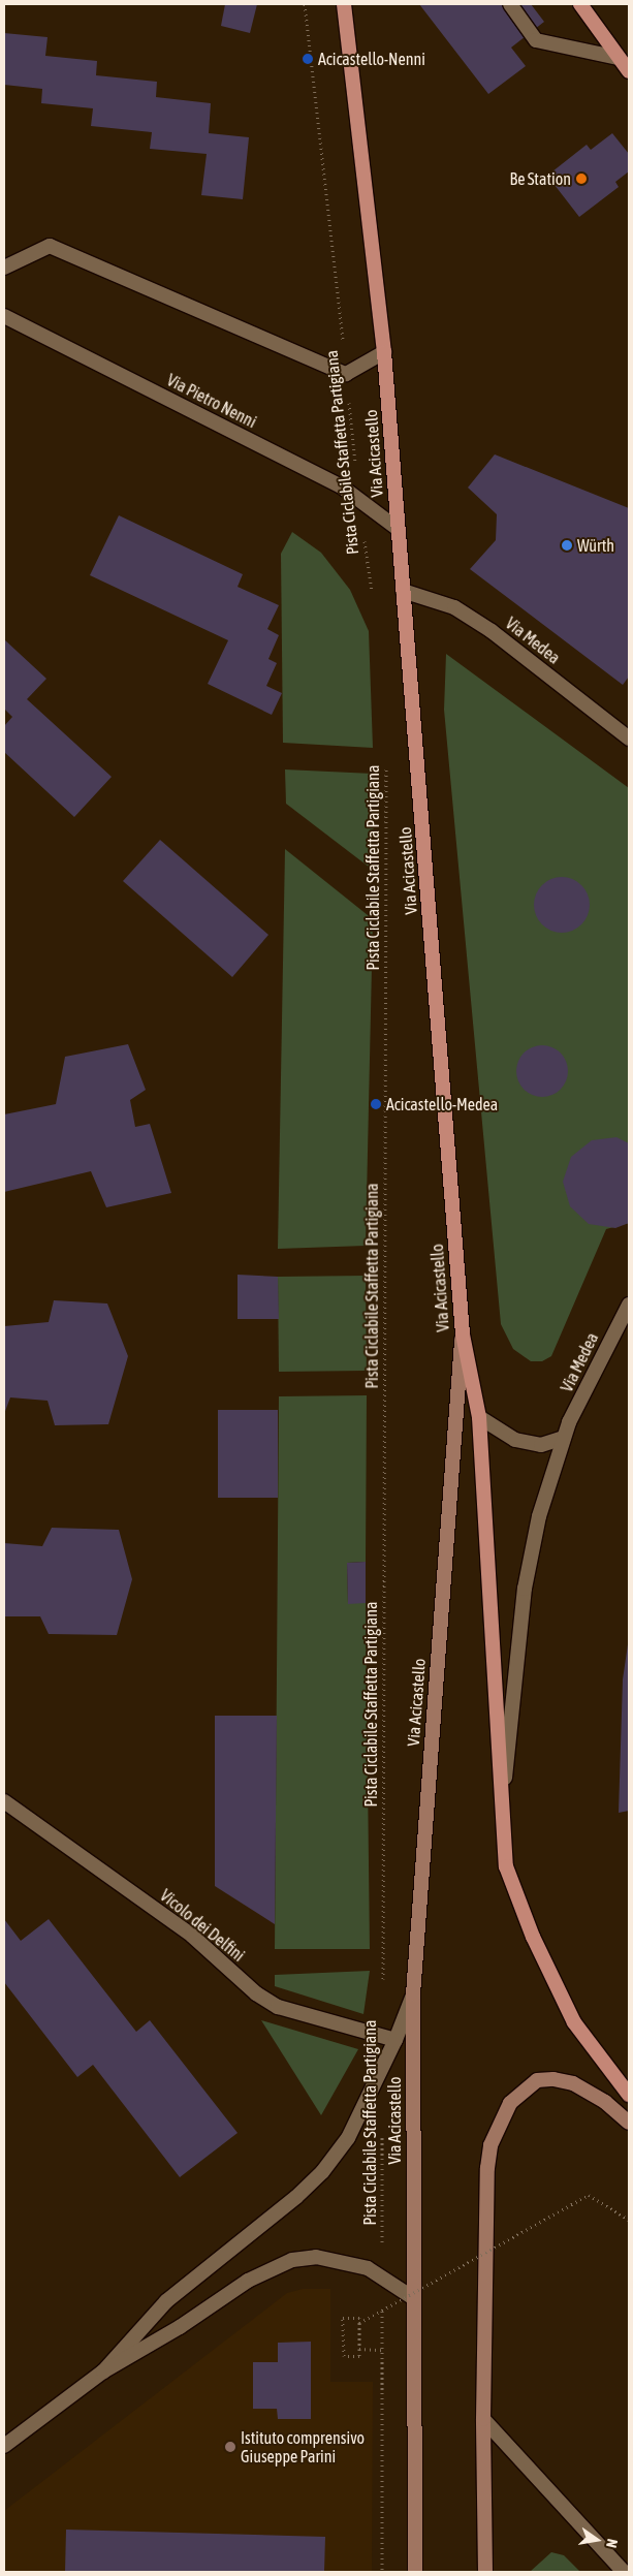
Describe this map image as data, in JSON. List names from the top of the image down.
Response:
{
  "streets": {
    "main road": ["Via Acicastello"],
    "street": ["Via Pietro Nenni", "Via Medea", "Vicolo dei Delfini"],
    "path": ["Pista Ciclabile Staffetta Partigiana"]
  },
  "crossings": [
    ["Via Pietro Nenni", "Pista Ciclabile Staffetta Partigiana"],
    ["Via Pietro Nenni", "Via Acicastello"],
    ["Via Acicastello", "Via Medea"]
  ],
  "places": [
    "Acicastello-Nenni",
    "Be Station",
    "Würth",
    "Acicastello-Medea",
    "Istituto comprensivo Giuseppe Parini"
  ],
  "north": "right"
}
